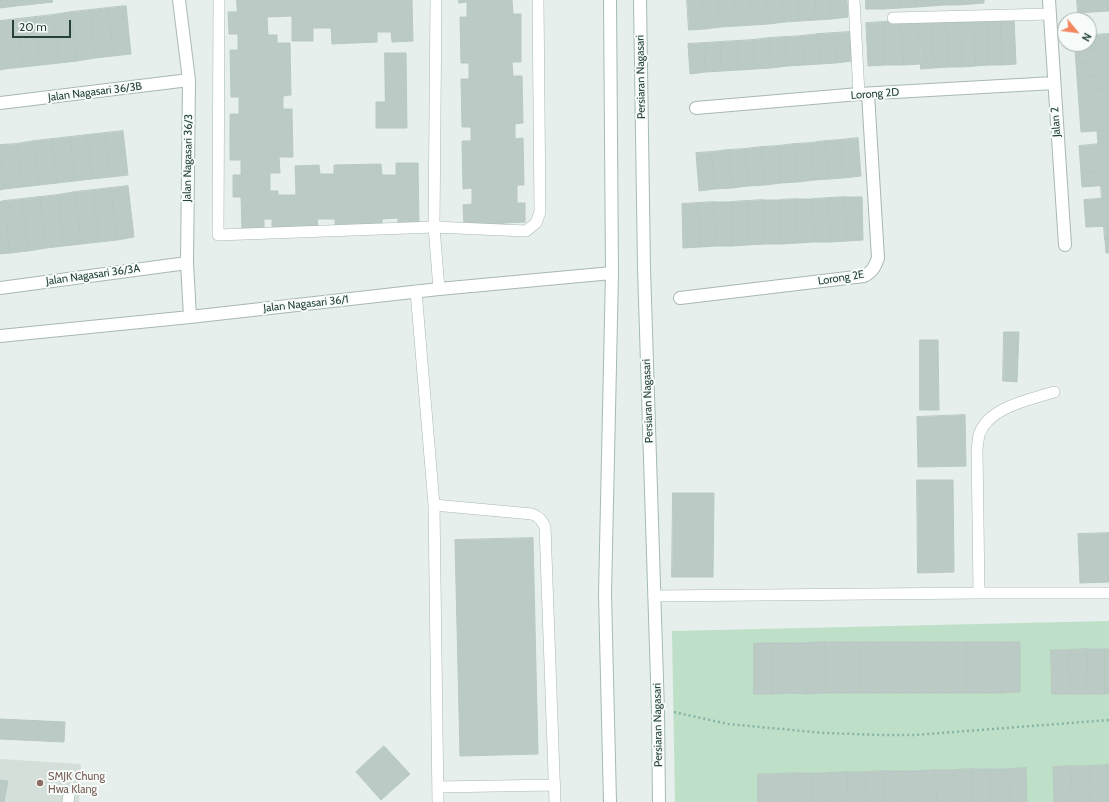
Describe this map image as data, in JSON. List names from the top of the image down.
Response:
{
  "streets": {
    "street": [
      "Persiaran Nagasari",
      "Jalan Nagasari 36/3B",
      "Lorong 2D",
      "Jalan 2",
      "Jalan Nagasari 36/3",
      "Jalan Nagasari 36/3A",
      "Lorong 2E",
      "Jalan Nagasari 36/1"
    ]
  },
  "crossings": [
    ["Jalan Nagasari 36/3B", "Jalan Nagasari 36/3"],
    ["Lorong 2D", "Jalan 2"],
    ["Lorong 2D", "Lorong 2E"],
    ["Jalan Nagasari 36/3", "Jalan Nagasari 36/3A"],
    ["Jalan Nagasari 36/3", "Jalan Nagasari 36/1"]
  ],
  "places": ["SMJK Chung Hwa Klang"],
  "scale_bar": "20 m",
  "north": "bottom right"
}
